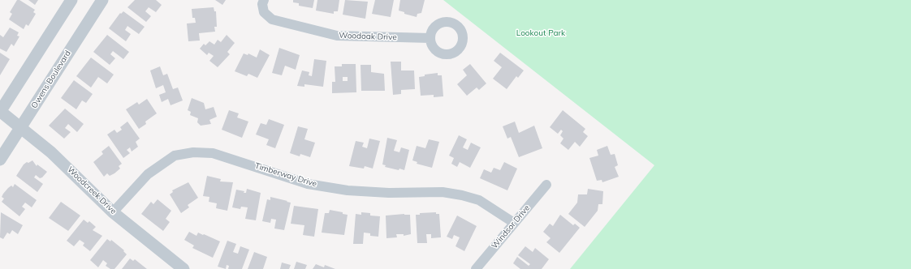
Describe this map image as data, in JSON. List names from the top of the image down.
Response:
{
  "streets": {
    "street": [
      "Woodoak Drive",
      "Owens Boulevard",
      "Timberway Drive",
      "Woodcreek Drive",
      "Windsor Drive"
    ]
  },
  "crossings": [
    ["Owens Boulevard", "Woodcreek Drive"],
    ["Timberway Drive", "Woodcreek Drive"],
    ["Timberway Drive", "Windsor Drive"]
  ],
  "parks": ["Lookout Park"]
}
